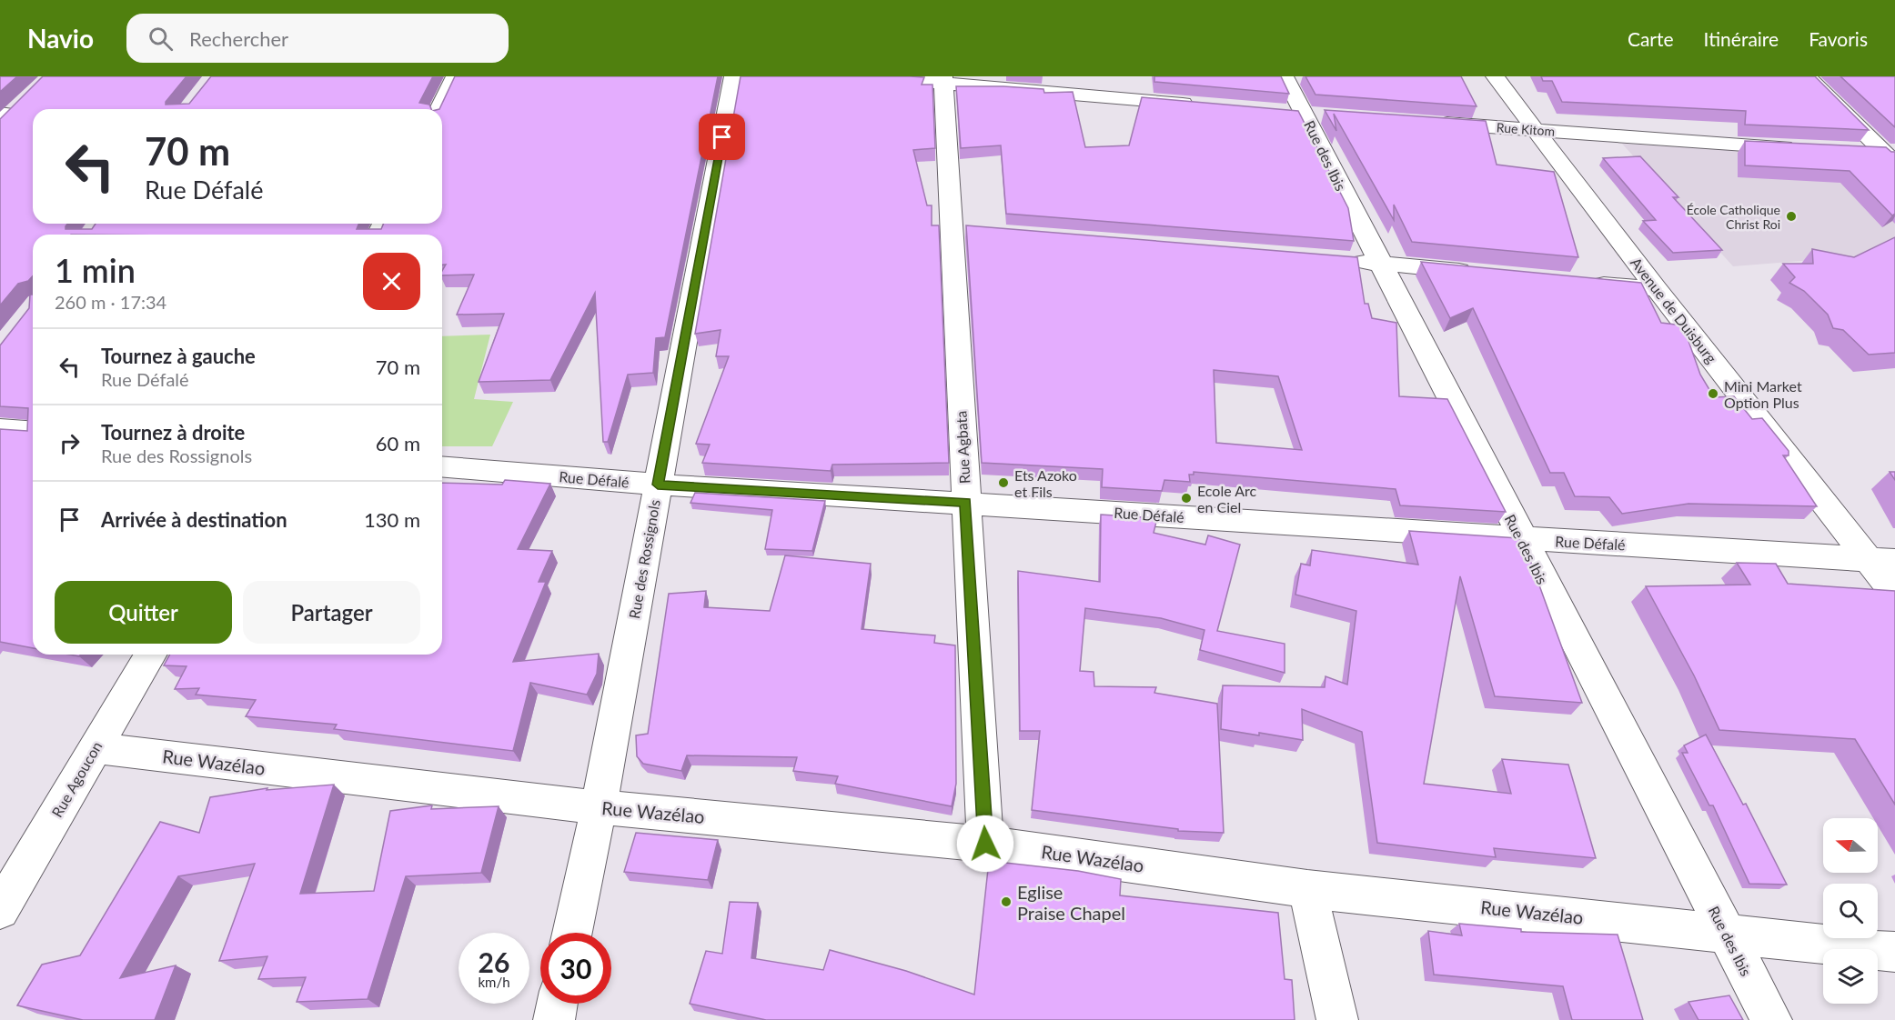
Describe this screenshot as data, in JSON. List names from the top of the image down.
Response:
{
  "streets": {
    "street": [
      "Rue Kitom",
      "Rue des Ibis",
      "Avenue de Duisburg",
      "Rue Agbata",
      "Rue Défalé",
      "Rue des Rossignols",
      "Rue Wazélao",
      "Rue Agoucon"
    ]
  },
  "crossings": [
    ["Rue Kitom", "Avenue de Duisburg"],
    ["Rue des Ibis", "Rue Défalé"],
    ["Rue des Ibis", "Rue Wazélao"],
    ["Avenue de Duisburg", "Rue Défalé"],
    ["Rue Agbata", "Rue Défalé"],
    ["Rue Agbata", "Rue Wazélao"],
    ["Rue Défalé", "Rue des Rossignols"],
    ["Rue des Rossignols", "Rue Wazélao"],
    ["Rue Wazélao", "Rue Agoucon"]
  ],
  "places": [
    "École Catholique Christ Roi",
    "Mini Market Option Plus",
    "Ets Azoko et Fils",
    "Ecole Arc en Ciel",
    "Eglise Praise Chapel"
  ],
  "north": "left",
  "page": {
    "header": "Navio",
    "search": "Rechercher",
    "nav": ["Carte", "Itinéraire", "Favoris"],
    "turn": ["70 m", "Rue Défalé"],
    "heading": ["1 min", "260 m · 17:34"],
    "list": [
      {
        "name": "Tournez à gauche",
        "note": "Rue Défalé",
        "value": "70 m"
      },
      {
        "name": "Tournez à droite",
        "note": "Rue des Rossignols",
        "value": "60 m"
      },
      {
        "name": "Arrivée à destination",
        "value": "130 m"
      }
    ],
    "buttons": ["Quitter", "Partager"],
    "speed": "26 km/h",
    "limit": "30"
  }
}
